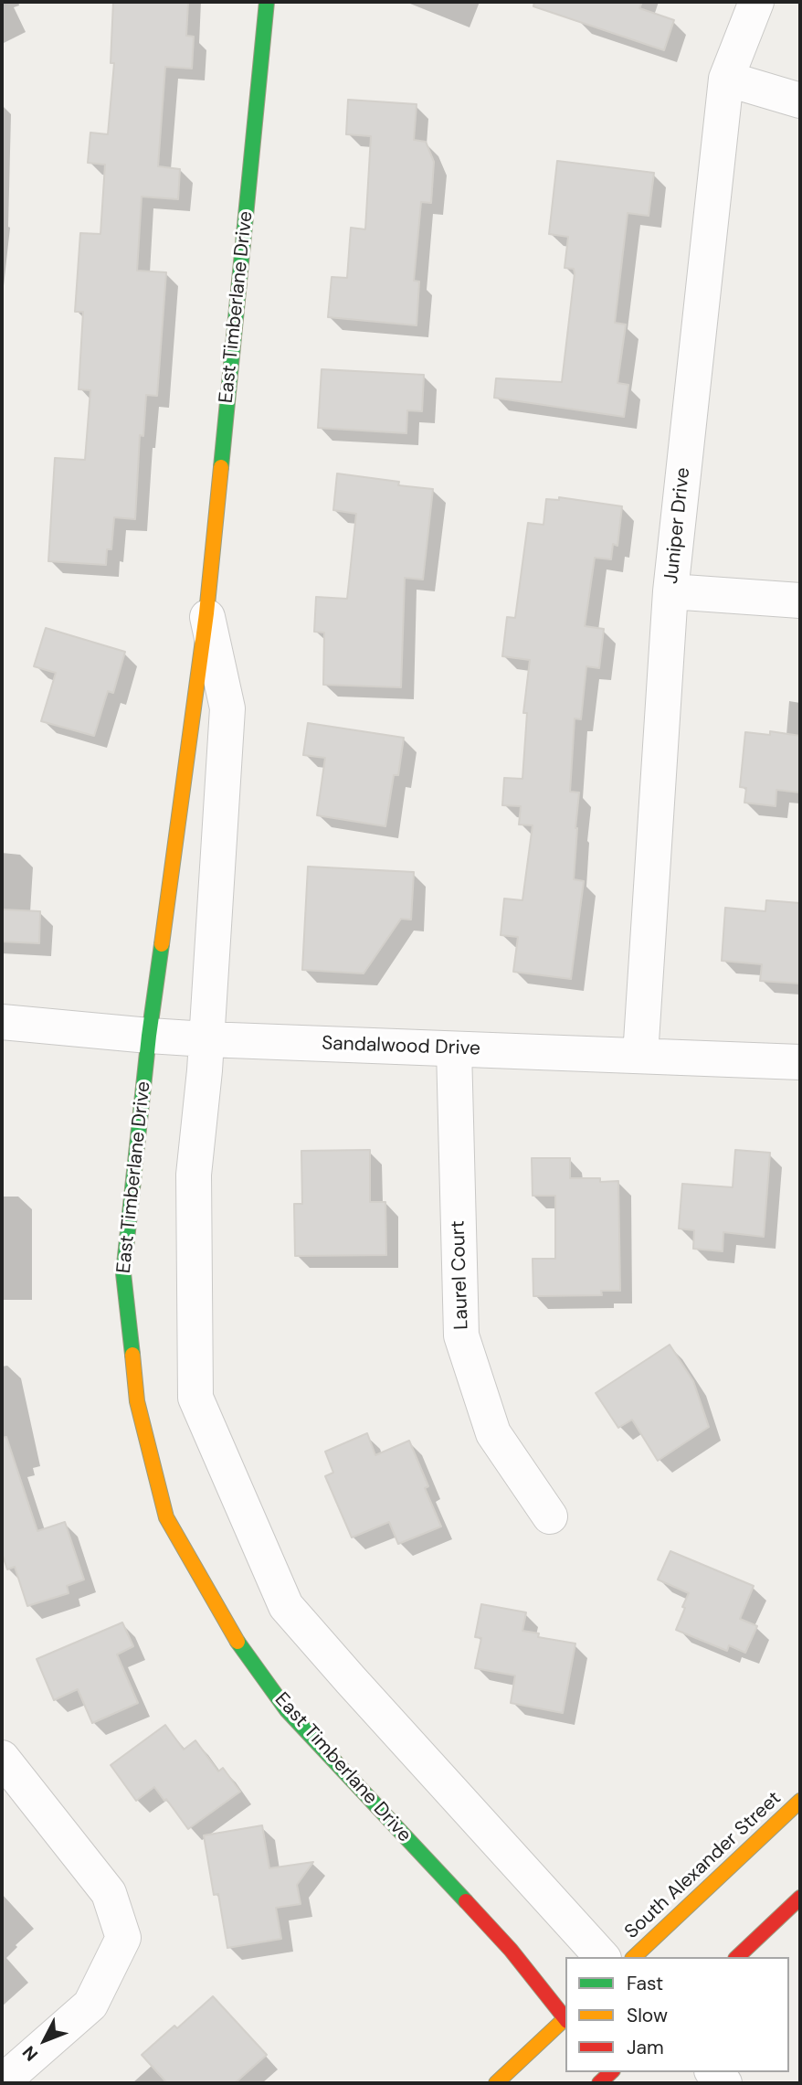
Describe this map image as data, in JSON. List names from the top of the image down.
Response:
{
  "streets": {
    "street": [
      "East Timberlane Drive",
      "Juniper Drive",
      "Sandalwood Drive",
      "Laurel Court",
      "South Alexander Street"
    ]
  },
  "crossings": [
    ["East Timberlane Drive", "Sandalwood Drive"],
    ["Juniper Drive", "Sandalwood Drive"],
    ["Sandalwood Drive", "Laurel Court"]
  ],
  "legend": ["Fast", "Slow", "Jam"],
  "north": "bottom left"
}
